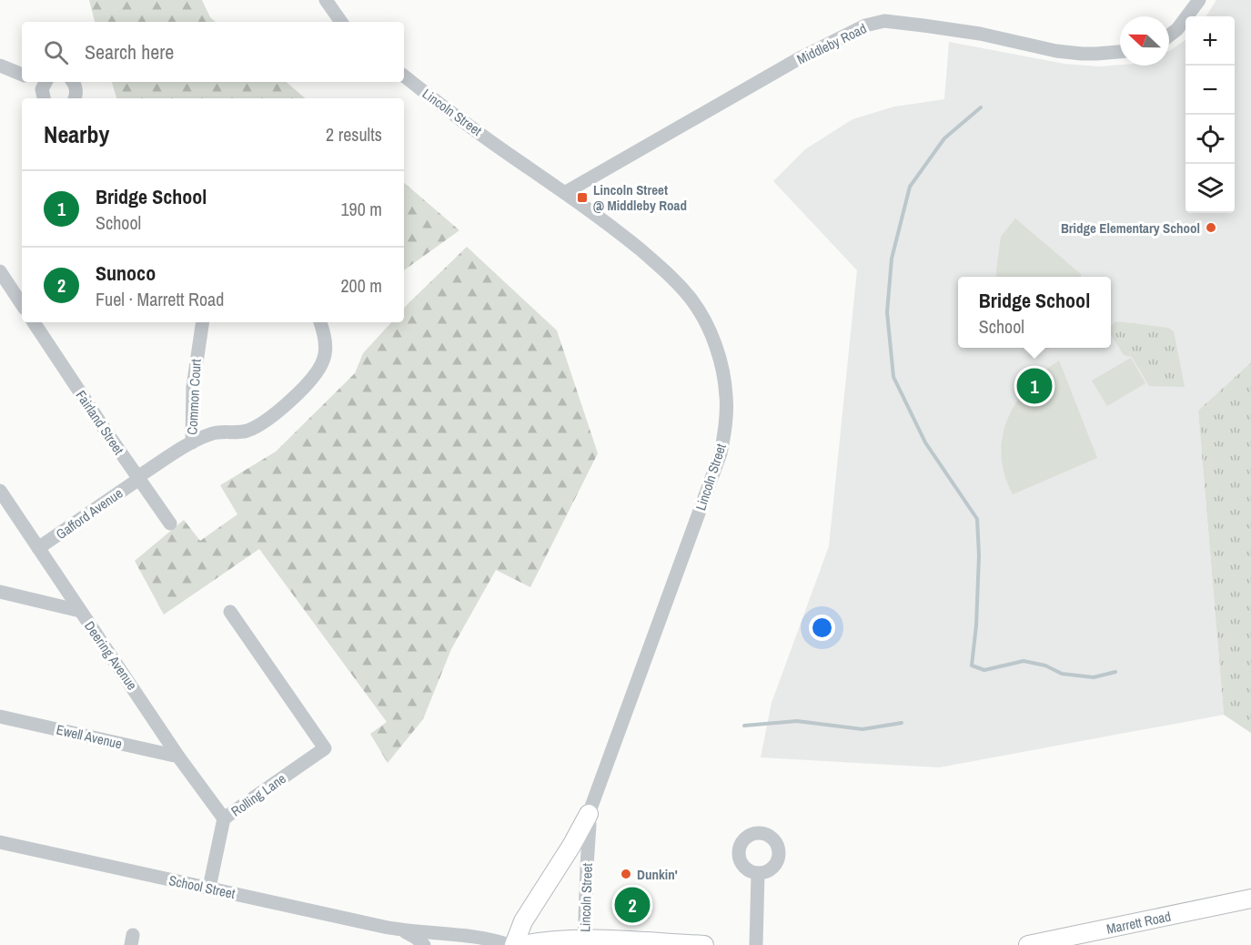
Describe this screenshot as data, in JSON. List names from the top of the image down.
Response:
{
  "streets": {
    "main road": ["Marrett Road"],
    "street": [
      "Middleby Road",
      "Lincoln Street",
      "Common Court",
      "Fairland Street",
      "Gafford Avenue",
      "Deering Avenue",
      "Ewell Avenue",
      "Rolling Lane",
      "School Street"
    ]
  },
  "crossings": [
    ["Middleby Road", "Lincoln Street"],
    ["Common Court", "Fairland Street"],
    ["Common Court", "Gafford Avenue"],
    ["Fairland Street", "Gafford Avenue"],
    ["Gafford Avenue", "Deering Avenue"],
    ["Deering Avenue", "Ewell Avenue"],
    ["Deering Avenue", "Rolling Lane"],
    ["Rolling Lane", "School Street"]
  ],
  "places": {
    "transit": ["Lincoln Street @ Middleby Road"],
    "other": ["Bridge Elementary School", "Dunkin'"]
  },
  "north": "left",
  "page": {
    "map_buttons": ["+", "−"],
    "search": "Search here",
    "heading": ["Nearby", "2 results"],
    "list": [
      {
        "mark": "1",
        "name": "Bridge School",
        "note": "School",
        "value": "190 m"
      },
      {
        "mark": "2",
        "name": "Sunoco",
        "note": "Fuel · Marrett Road",
        "value": "200 m"
      }
    ],
    "popup": ["Bridge School", "School"],
    "pins": ["1", "2"]
  }
}
